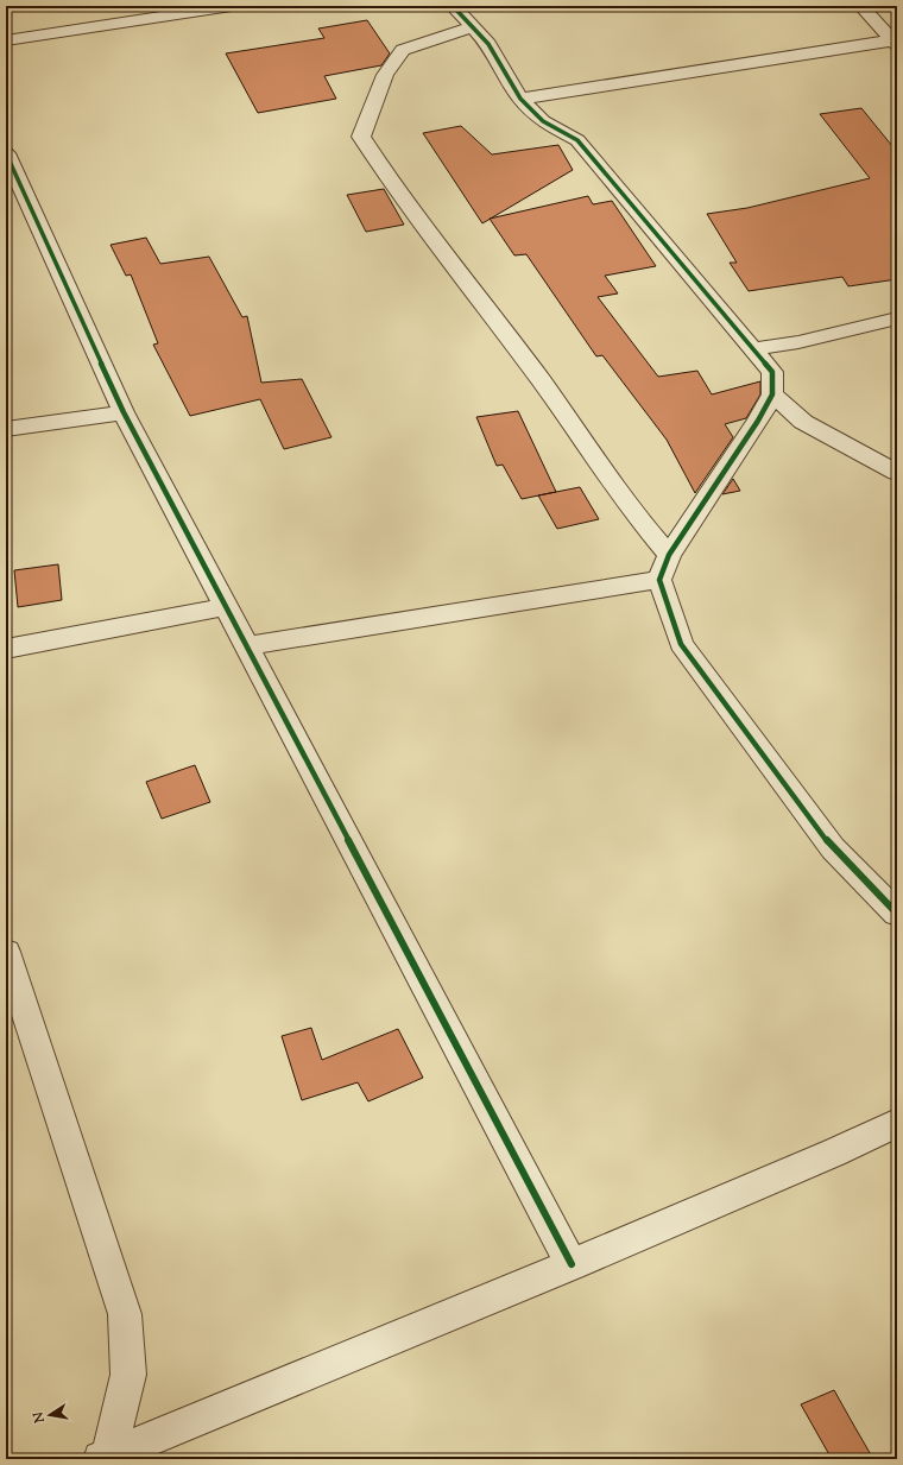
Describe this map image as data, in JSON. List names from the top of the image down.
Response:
{
  "north": "left"
}
